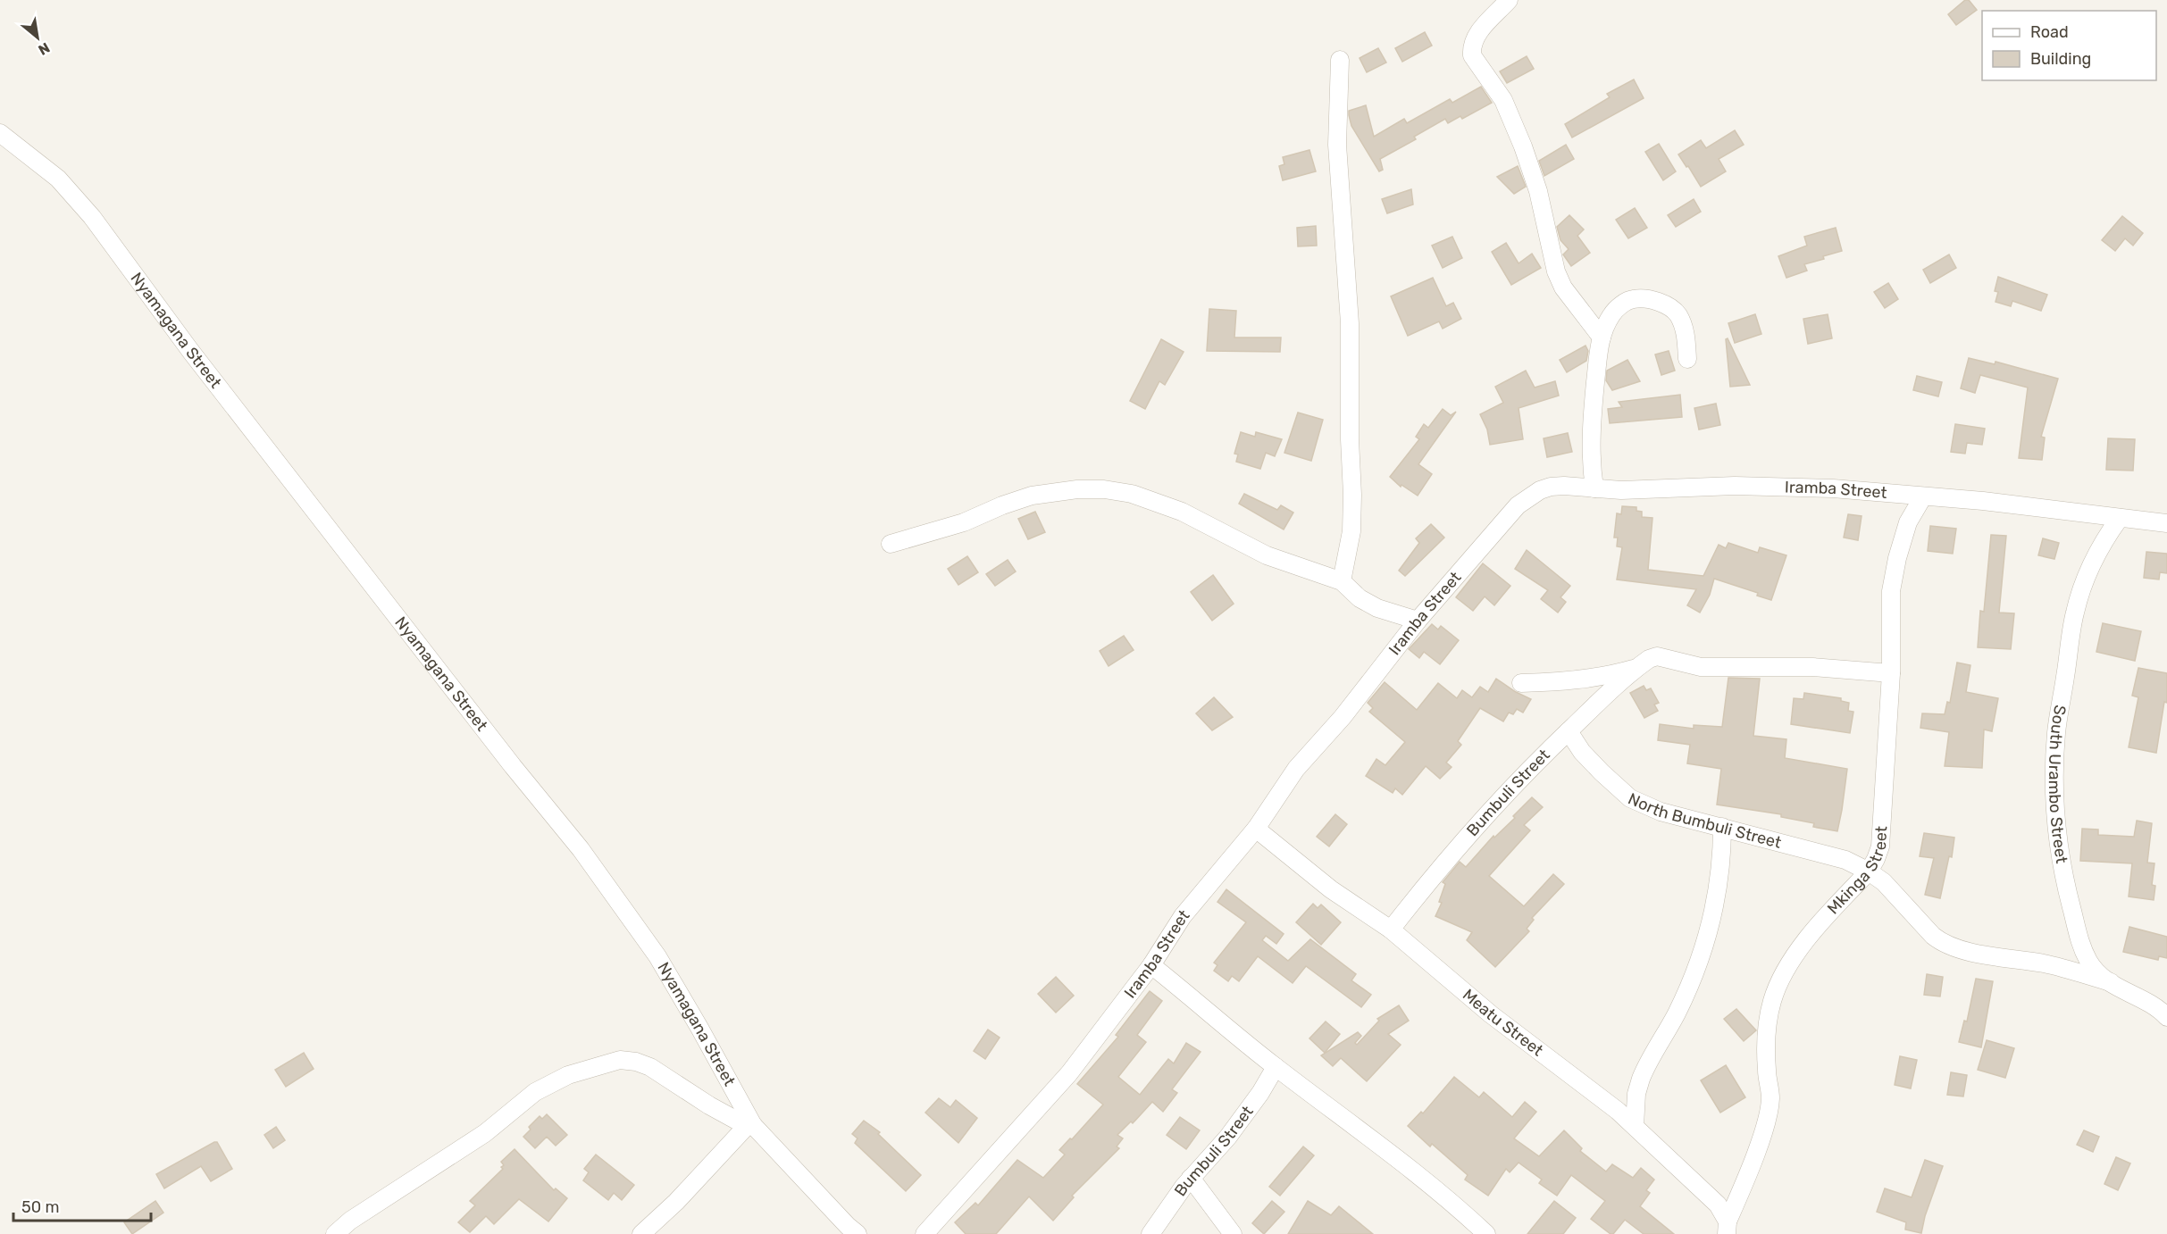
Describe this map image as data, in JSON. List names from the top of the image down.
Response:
{
  "streets": {
    "street": [
      "Nyamagana Street",
      "Iramba Street",
      "South Urambo Street",
      "Bumbuli Street",
      "North Bumbuli Street",
      "Mkinga Street",
      "Meatu Street"
    ]
  },
  "crossings": [
    ["Iramba Street", "South Urambo Street"],
    ["Iramba Street", "Mkinga Street"],
    ["Iramba Street", "Meatu Street"],
    ["South Urambo Street", "North Bumbuli Street"],
    ["Bumbuli Street", "North Bumbuli Street"],
    ["Bumbuli Street", "Mkinga Street"],
    ["Bumbuli Street", "Meatu Street"],
    ["North Bumbuli Street", "Mkinga Street"],
    ["Mkinga Street", "Meatu Street"]
  ],
  "legend": ["Road", "Building"],
  "scale_bar": "50 m",
  "north": "bottom right"
}
